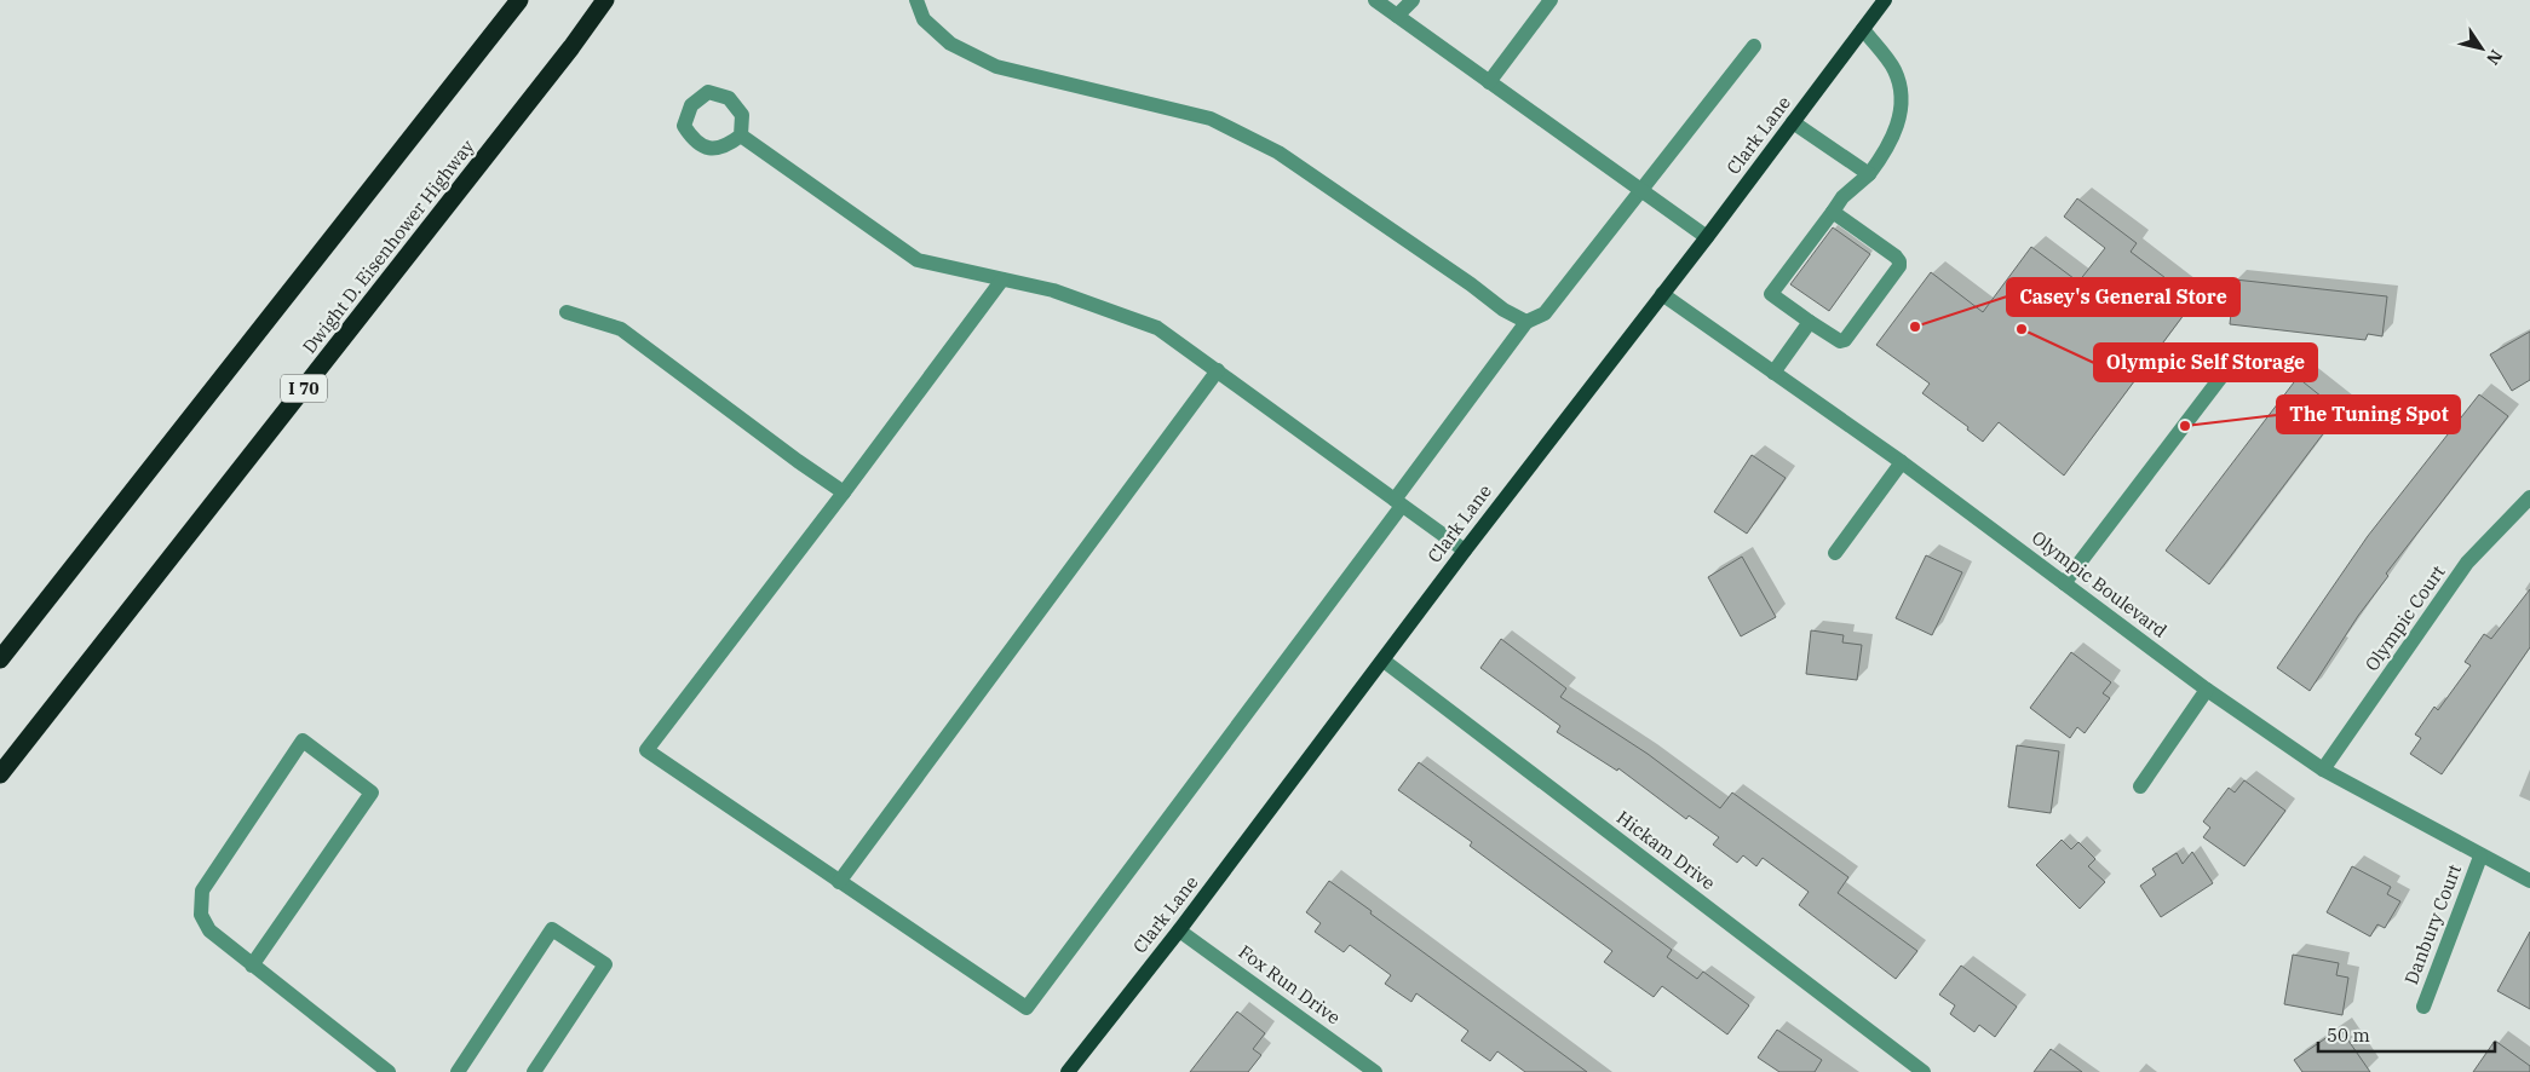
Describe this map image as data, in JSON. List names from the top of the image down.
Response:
{
  "streets": {
    "highway": ["Dwight D. Eisenhower Highway", "I 70"],
    "main road": ["Clark Lane"],
    "street": [
      "Olympic Boulevard",
      "Olympic Court",
      "Hickam Drive",
      "Danbury Court",
      "Fox Run Drive"
    ]
  },
  "crossings": [
    ["Clark Lane", "Olympic Boulevard"],
    ["Clark Lane", "Hickam Drive"],
    ["Clark Lane", "Fox Run Drive"],
    ["Olympic Boulevard", "Olympic Court"],
    ["Olympic Boulevard", "Danbury Court"]
  ],
  "places": ["Casey's General Store", "Olympic Self Storage", "The Tuning Spot"],
  "scale_bar": "50 m",
  "north": "bottom right"
}
